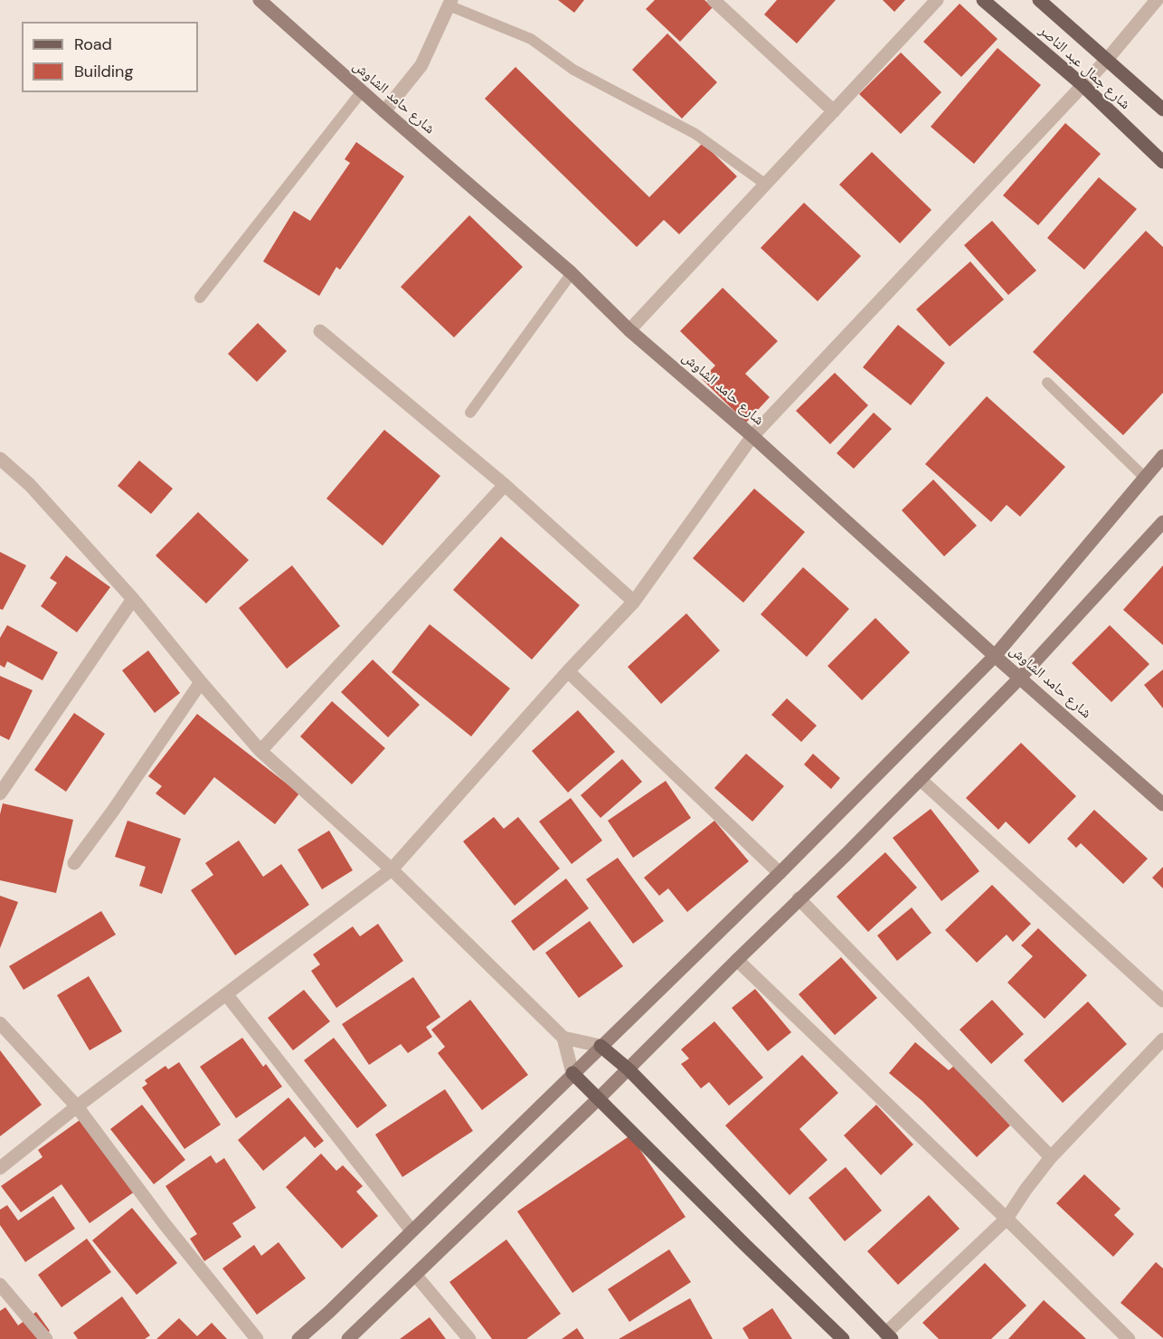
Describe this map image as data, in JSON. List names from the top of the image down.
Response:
{
  "streets": {
    "main road": ["شارع جمال عبد الناصر", "شارع حامد الشاوش"]
  },
  "legend": ["Road", "Building"]
}
